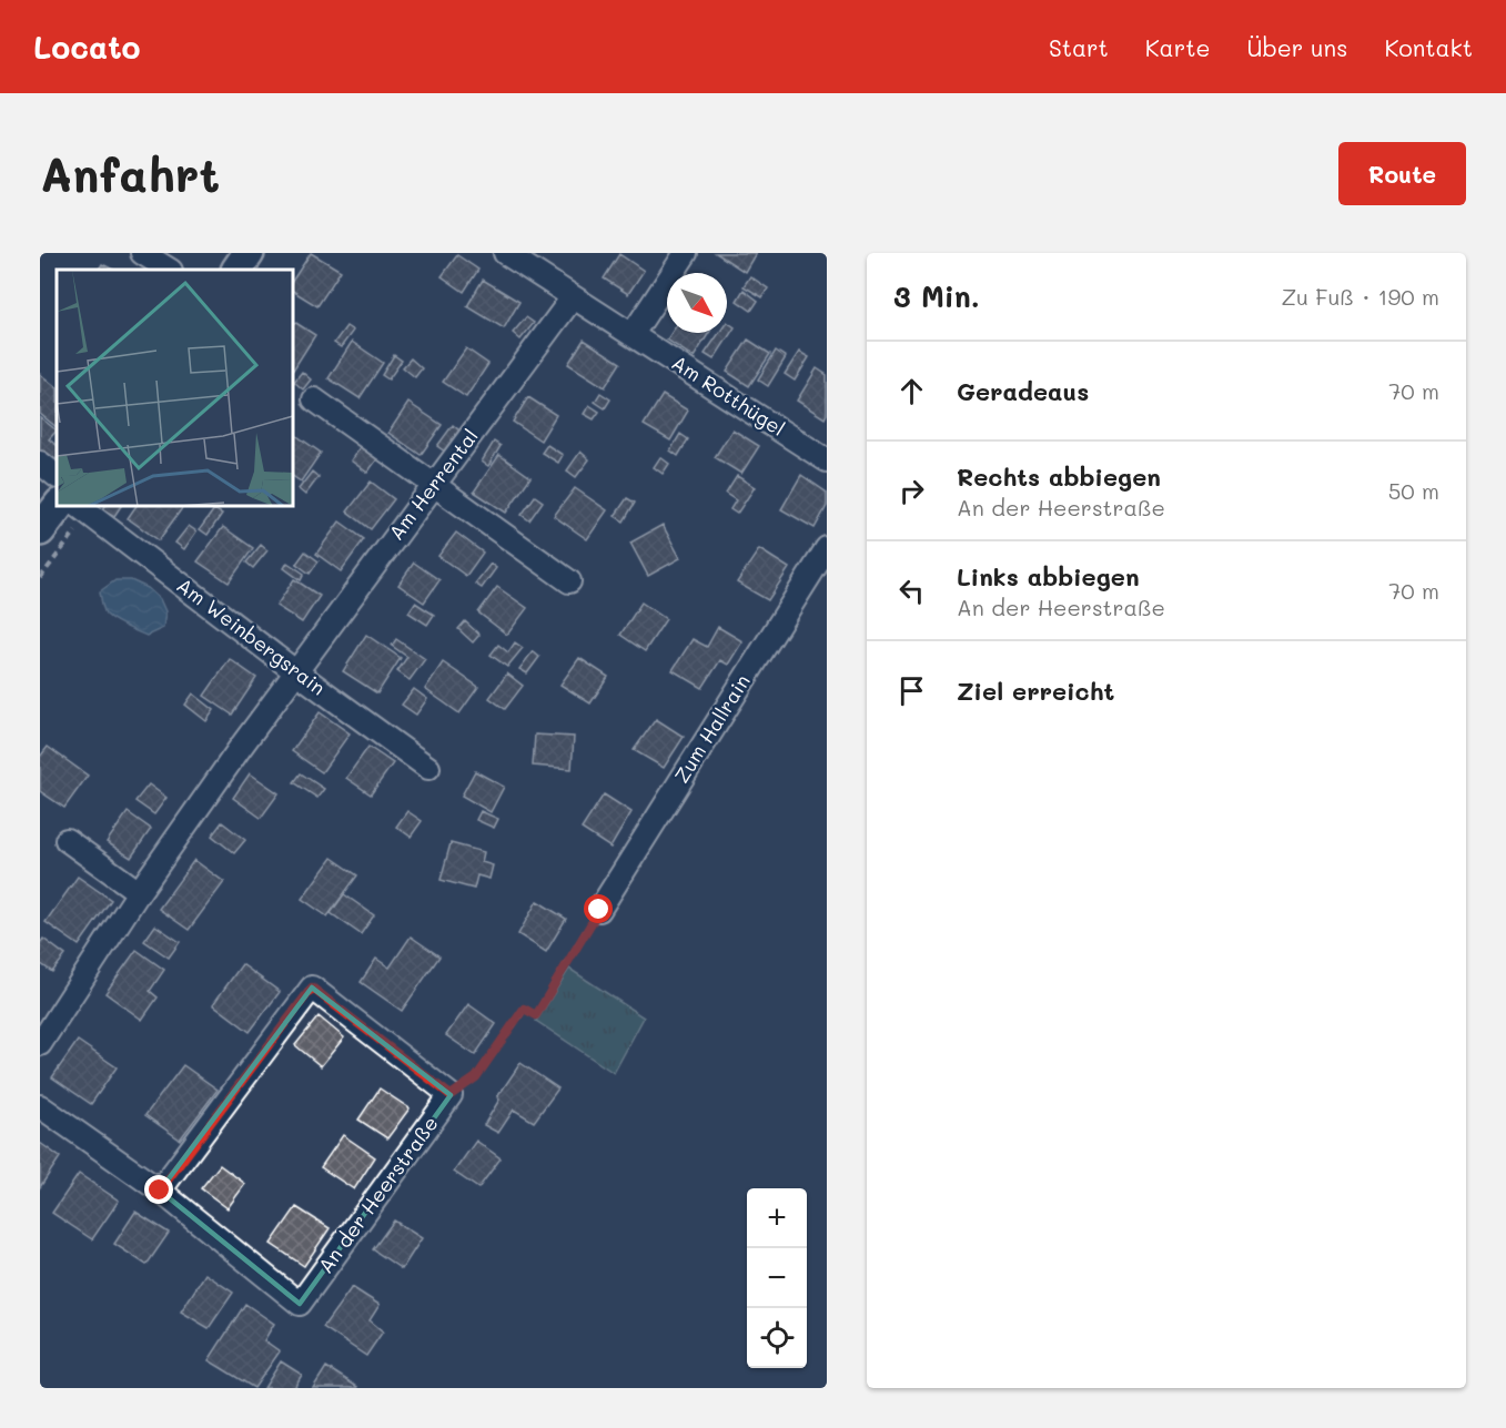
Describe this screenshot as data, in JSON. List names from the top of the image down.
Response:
{
  "streets": {
    "street": [
      "Am Rotthügel",
      "Am Herrental",
      "Am Weinbergsrain",
      "Zum Hallrain",
      "An der Heerstraße"
    ]
  },
  "crossings": [
    ["Am Rotthügel", "Am Herrental"],
    ["Am Herrental", "Am Weinbergsrain"]
  ],
  "north": "bottom right",
  "page": {
    "header": "Locato",
    "nav": [
      "Start",
      "Karte",
      "Über uns",
      "Kontakt"
    ],
    "buttons": "Route",
    "title": "Anfahrt",
    "heading": ["3 Min.", "Zu Fuß · 190 m"],
    "list": [
      ["Geradeaus", "70 m"],
      ["Rechts abbiegen", "An der Heerstraße", "50 m"],
      ["Links abbiegen", "An der Heerstraße", "70 m"],
      "Ziel erreicht"
    ],
    "map_buttons": ["+", "−"]
  }
}
